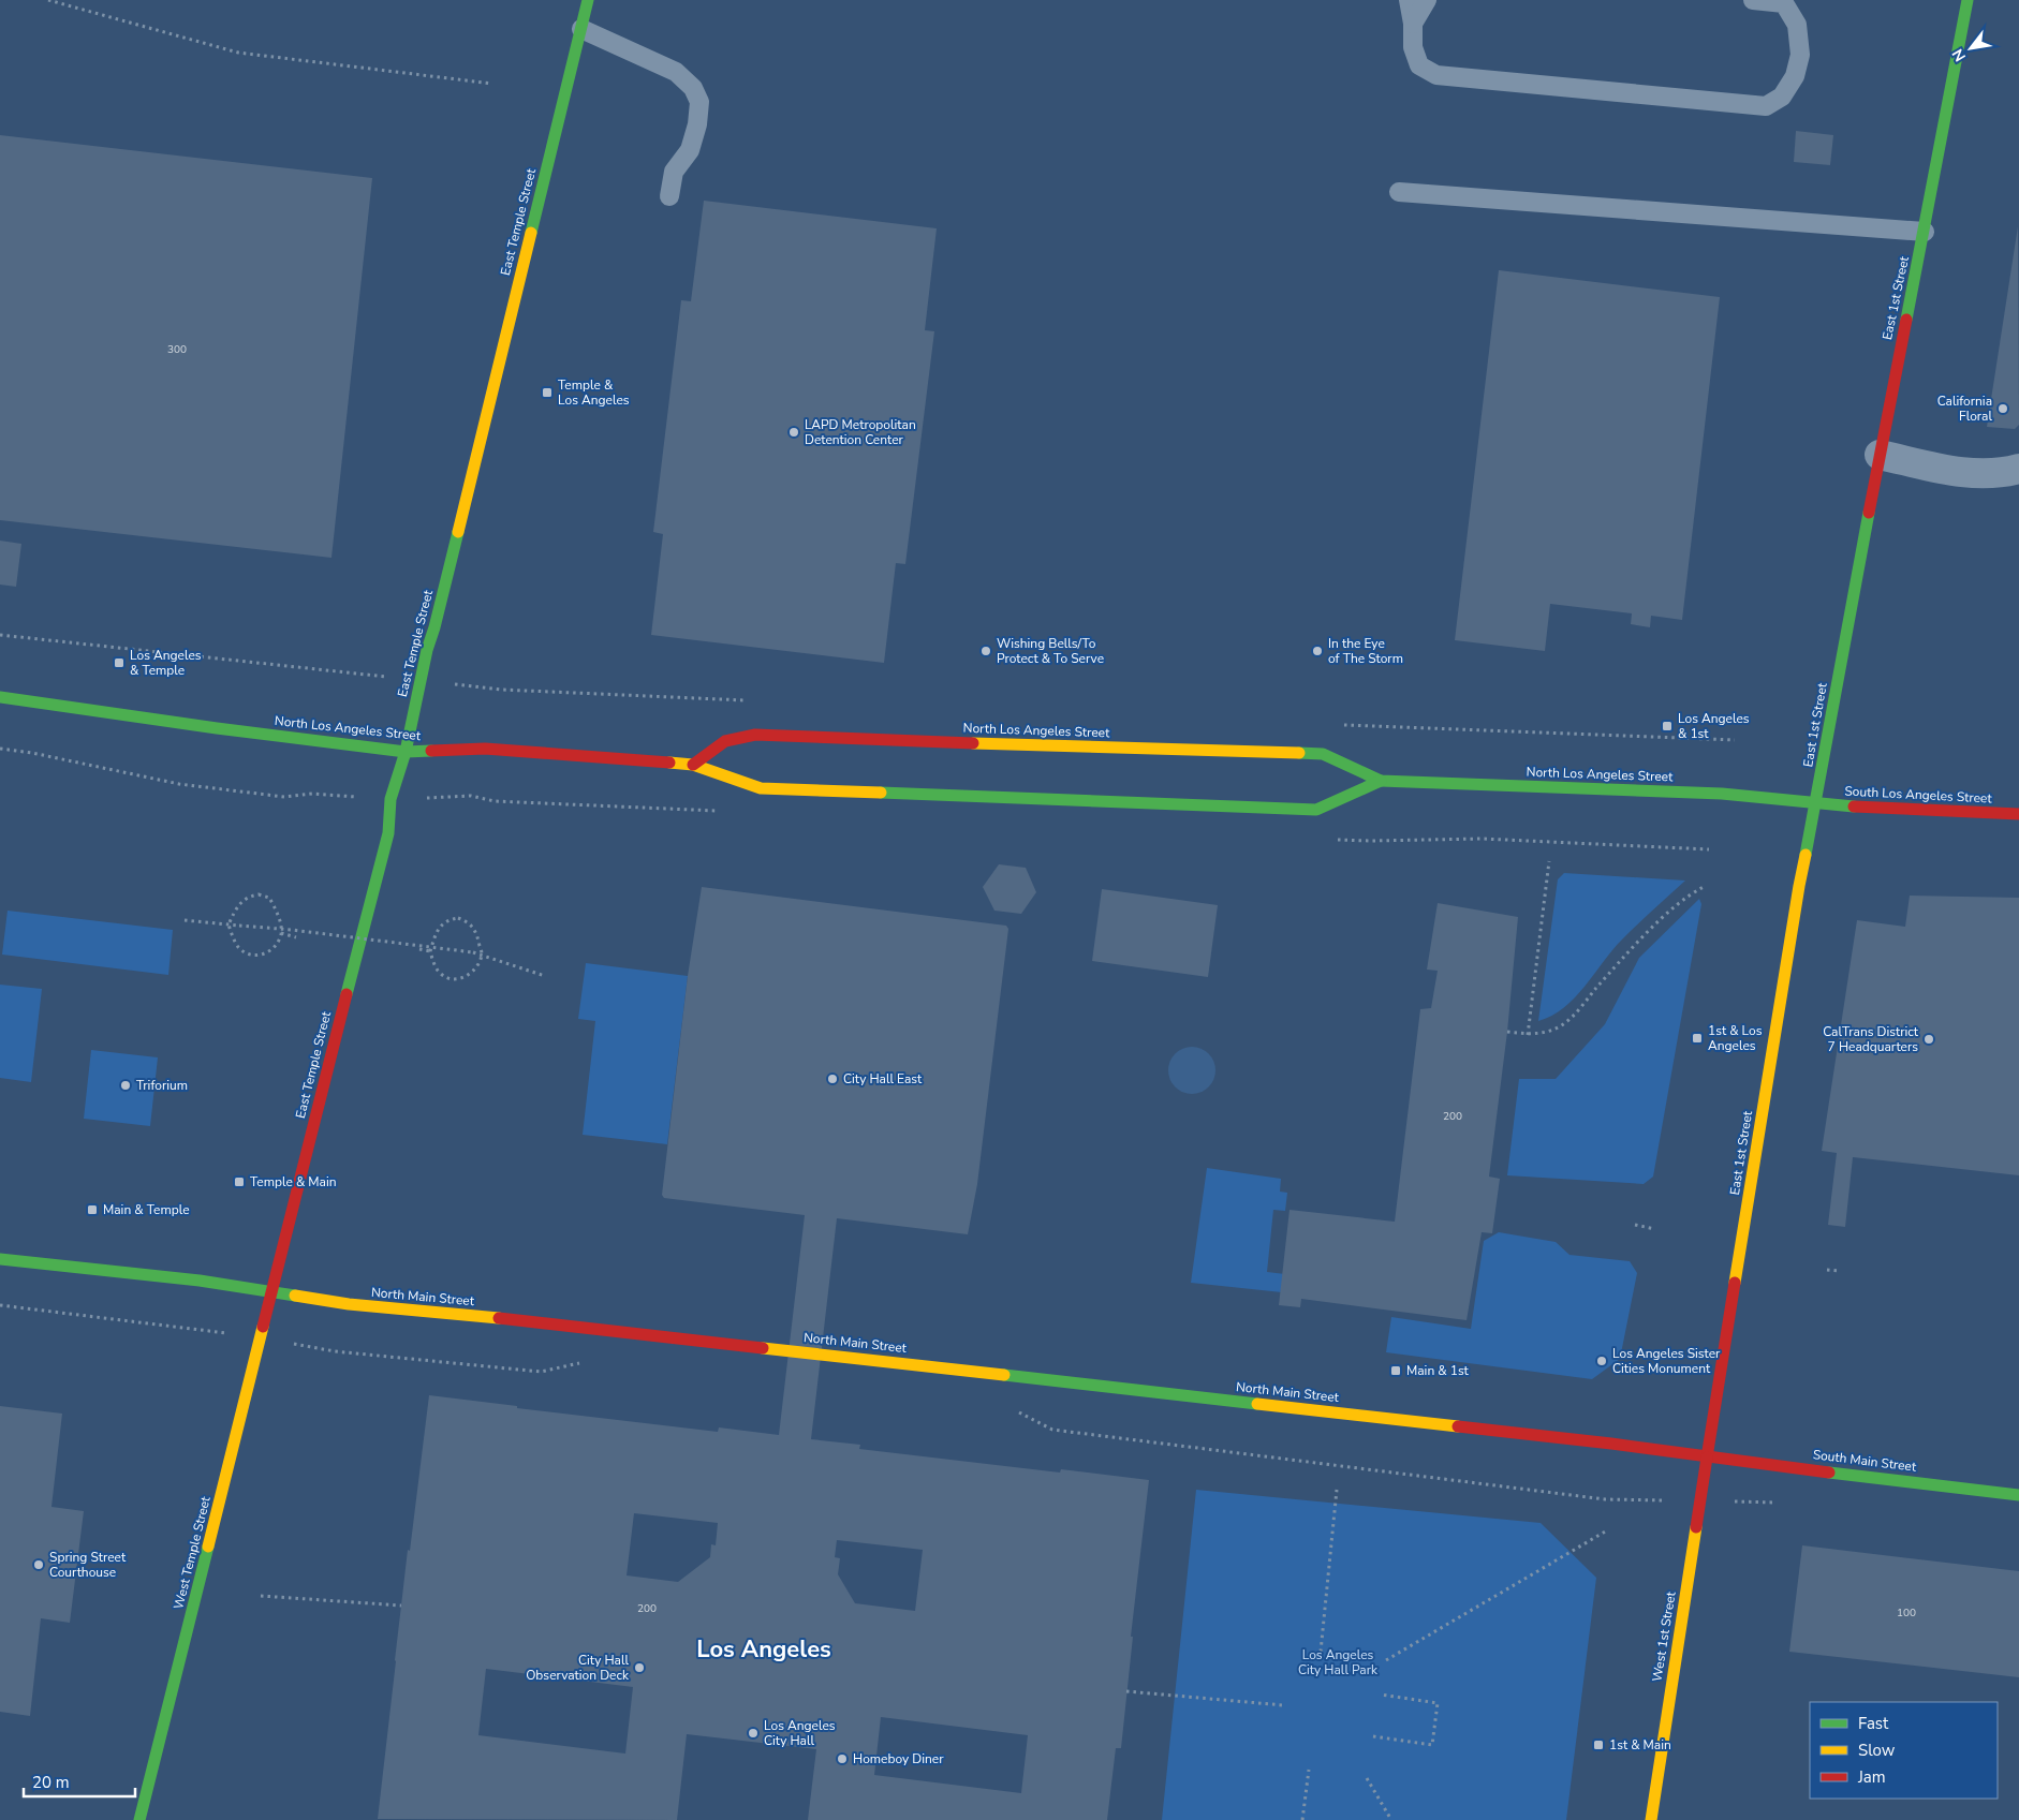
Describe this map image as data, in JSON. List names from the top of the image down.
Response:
{
  "streets": {
    "main road": [
      "East Temple Street",
      "East 1st Street",
      "North Los Angeles Street",
      "South Los Angeles Street",
      "North Main Street",
      "South Main Street",
      "West Temple Street",
      "West 1st Street"
    ]
  },
  "crossings": [
    ["East Temple Street", "North Los Angeles Street"],
    ["East Temple Street", "North Main Street"],
    ["East Temple Street", "West Temple Street"],
    ["East 1st Street", "North Los Angeles Street"],
    ["East 1st Street", "South Los Angeles Street"],
    ["East 1st Street", "North Main Street"],
    ["East 1st Street", "South Main Street"],
    ["East 1st Street", "West 1st Street"],
    ["North Los Angeles Street", "South Los Angeles Street"],
    ["North Main Street", "South Main Street"],
    ["North Main Street", "West Temple Street"],
    ["North Main Street", "West 1st Street"],
    ["South Main Street", "West 1st Street"]
  ],
  "districts": ["Los Angeles"],
  "parks": ["Los Angeles City Hall Park"],
  "places": {
    "transit": [
      "Temple & Los Angeles",
      "Los Angeles & Temple",
      "Los Angeles & 1st",
      "1st & Los Angeles",
      "Temple & Main",
      "Main & Temple",
      "Main & 1st",
      "1st & Main"
    ],
    "other": [
      "California Floral",
      "LAPD Metropolitan Detention Center",
      "Wishing Bells/To Protect & To Serve",
      "In the Eye of The Storm",
      "CalTrans District 7 Headquarters",
      "City Hall East",
      "Triforium",
      "Los Angeles Sister Cities Monument",
      "Spring Street Courthouse",
      "City Hall Observation Deck",
      "Los Angeles City Hall",
      "Homeboy Diner"
    ]
  },
  "house_numbers": [
    "300",
    "200",
    "200",
    "100"
  ],
  "legend": ["Fast", "Slow", "Jam"],
  "scale_bar": "20 m",
  "north": "bottom left"
}
